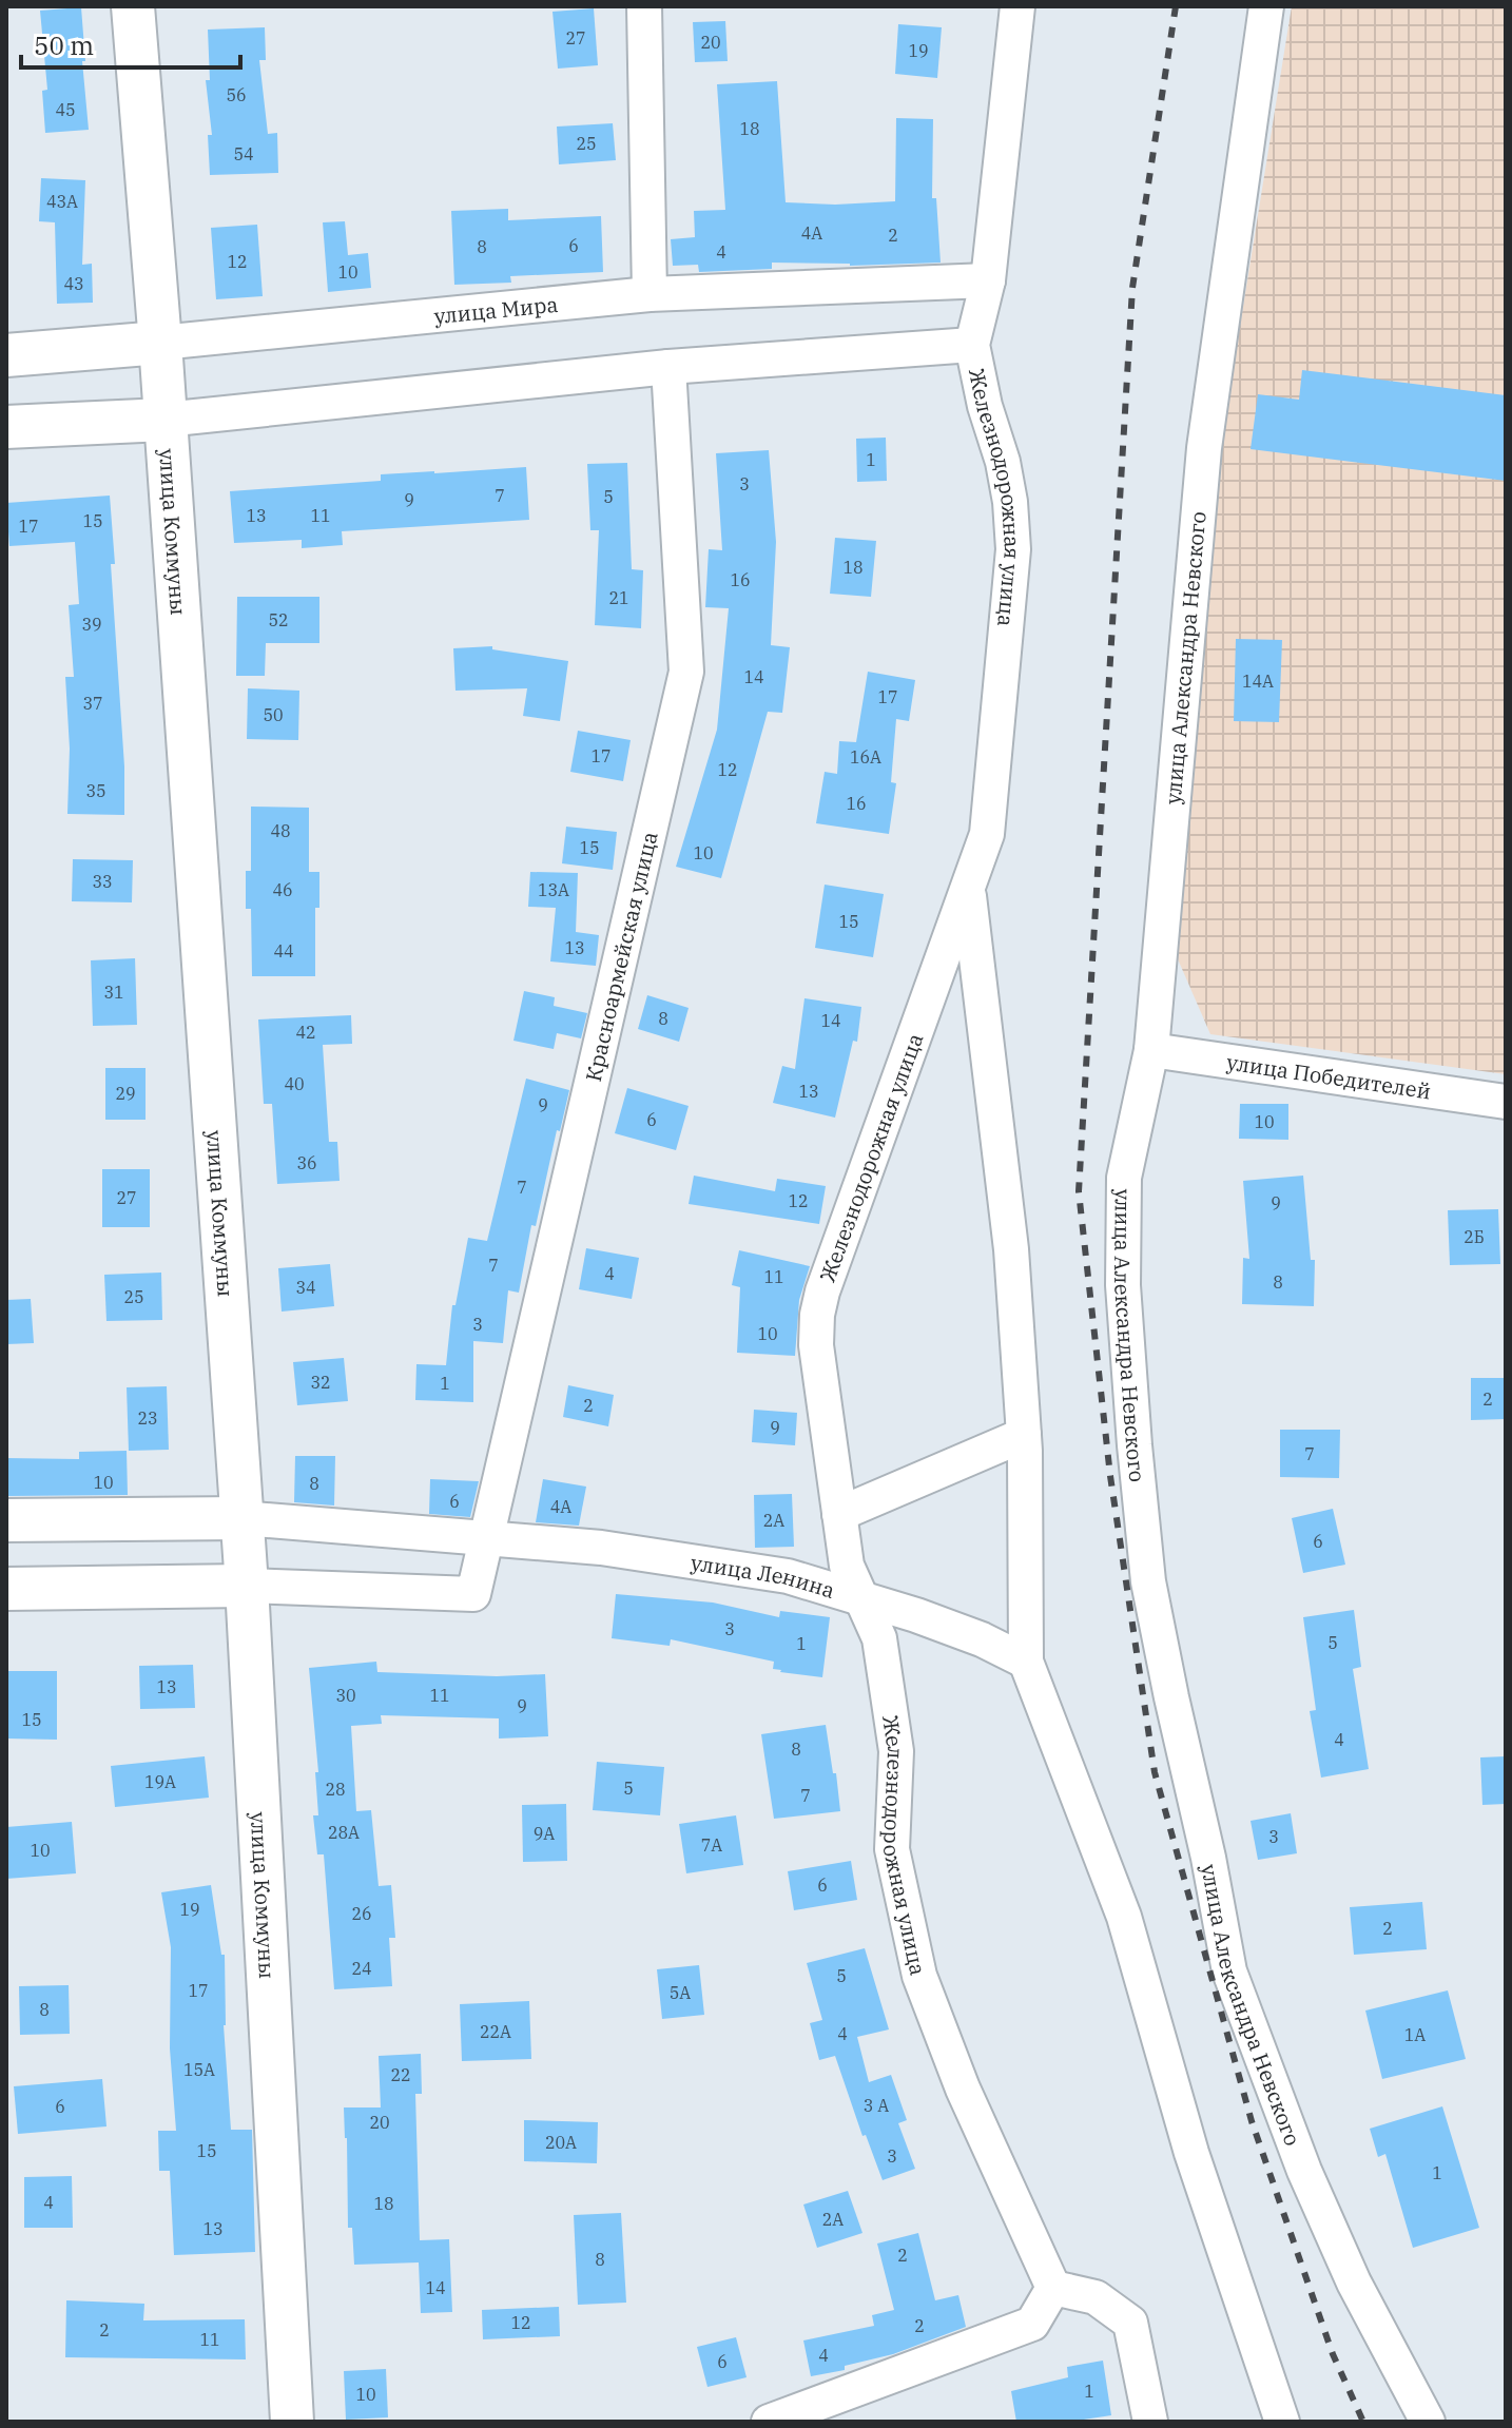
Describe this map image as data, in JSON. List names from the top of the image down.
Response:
{
  "streets": {
    "street": [
      "улица Мира",
      "Железнодорожная улица",
      "улица Коммуны",
      "улица Александра Невского",
      "Красноармейская улица",
      "улица Победителей",
      "улица Ленина"
    ]
  },
  "crossings": [
    ["улица Мира", "Железнодорожная улица"],
    ["улица Мира", "улица Коммуны"],
    ["Железнодорожная улица", "улица Ленина"],
    ["улица Коммуны", "улица Ленина"],
    ["улица Александра Невского", "улица Победителей"],
    ["Красноармейская улица", "улица Ленина"]
  ],
  "house_numbers": [
    "27",
    "20",
    "19",
    "56",
    "45",
    "18",
    "25",
    "54",
    "43А",
    "4А",
    "2",
    "6",
    "8",
    "4",
    "12",
    "10",
    "43",
    "1",
    "3",
    "7",
    "5",
    "9",
    "13",
    "11",
    "15",
    "17",
    "18",
    "16",
    "21",
    "52",
    "39",
    "14",
    "14А",
    "17",
    "37",
    "50",
    "17",
    "16А",
    "12",
    "35",
    "16",
    "48",
    "15",
    "10",
    "33",
    "46",
    "13А",
    "15",
    "13",
    "44",
    "31",
    "8",
    "14",
    "42",
    "40",
    "13",
    "29",
    "9",
    "6",
    "10",
    "36",
    "7",
    "27",
    "12",
    "9",
    "2Б",
    "7",
    "4",
    "11",
    "8",
    "34",
    "25",
    "3",
    "10",
    "32",
    "1",
    "2",
    "2",
    "23",
    "9",
    "7",
    "10",
    "8",
    "6",
    "4А",
    "2А",
    "6",
    "3",
    "5",
    "1",
    "13",
    "30",
    "11",
    "9",
    "15",
    "4",
    "8",
    "19А",
    "5",
    "28",
    "7",
    "28А",
    "9А",
    "3",
    "7А",
    "10",
    "6",
    "19",
    "26",
    "2",
    "24",
    "5",
    "17",
    "5А",
    "8",
    "22А",
    "4",
    "1А",
    "15А",
    "22",
    "3 А",
    "6",
    "20",
    "20А",
    "15",
    "3",
    "1",
    "4",
    "18",
    "2А",
    "13",
    "2",
    "8",
    "14",
    "12",
    "2",
    "2",
    "11",
    "4",
    "6",
    "1",
    "10"
  ],
  "scale_bar": "50 m"
}
